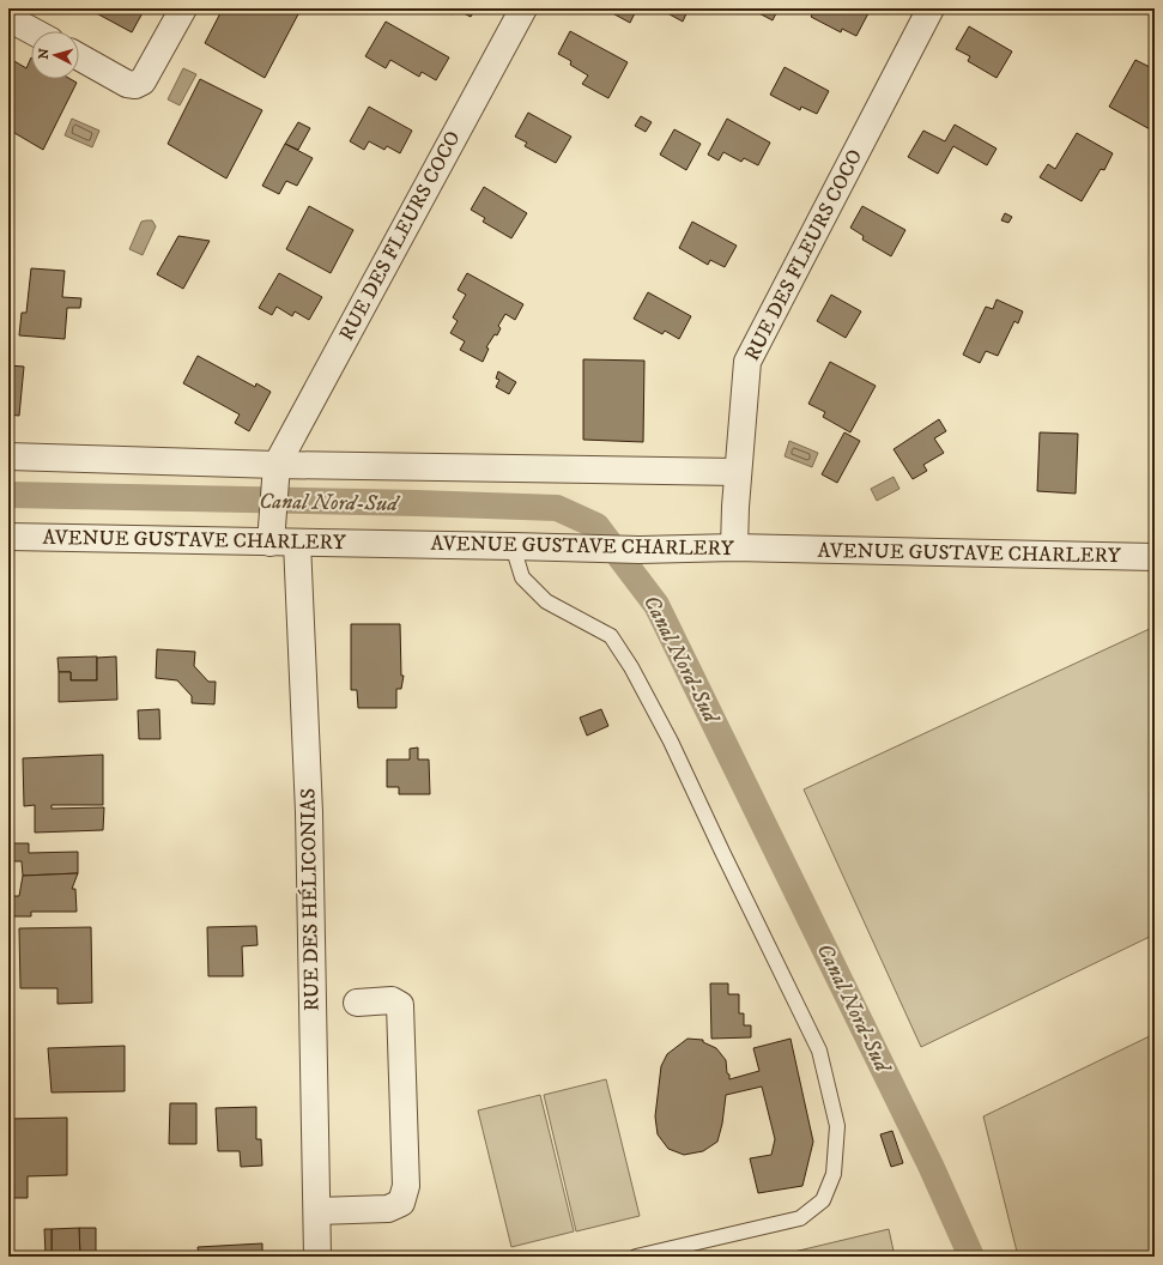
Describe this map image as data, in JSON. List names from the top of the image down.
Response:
{
  "streets": {
    "street": ["RUE DES FLEURS COCO", "AVENUE GUSTAVE CHARLERY", "RUE DES HÉLICONIAS"]
  },
  "crossings": [
    ["RUE DES FLEURS COCO", "AVENUE GUSTAVE CHARLERY"],
    ["AVENUE GUSTAVE CHARLERY", "RUE DES HÉLICONIAS"]
  ],
  "water": ["Canal Nord-Sud"],
  "north": "left"
}
